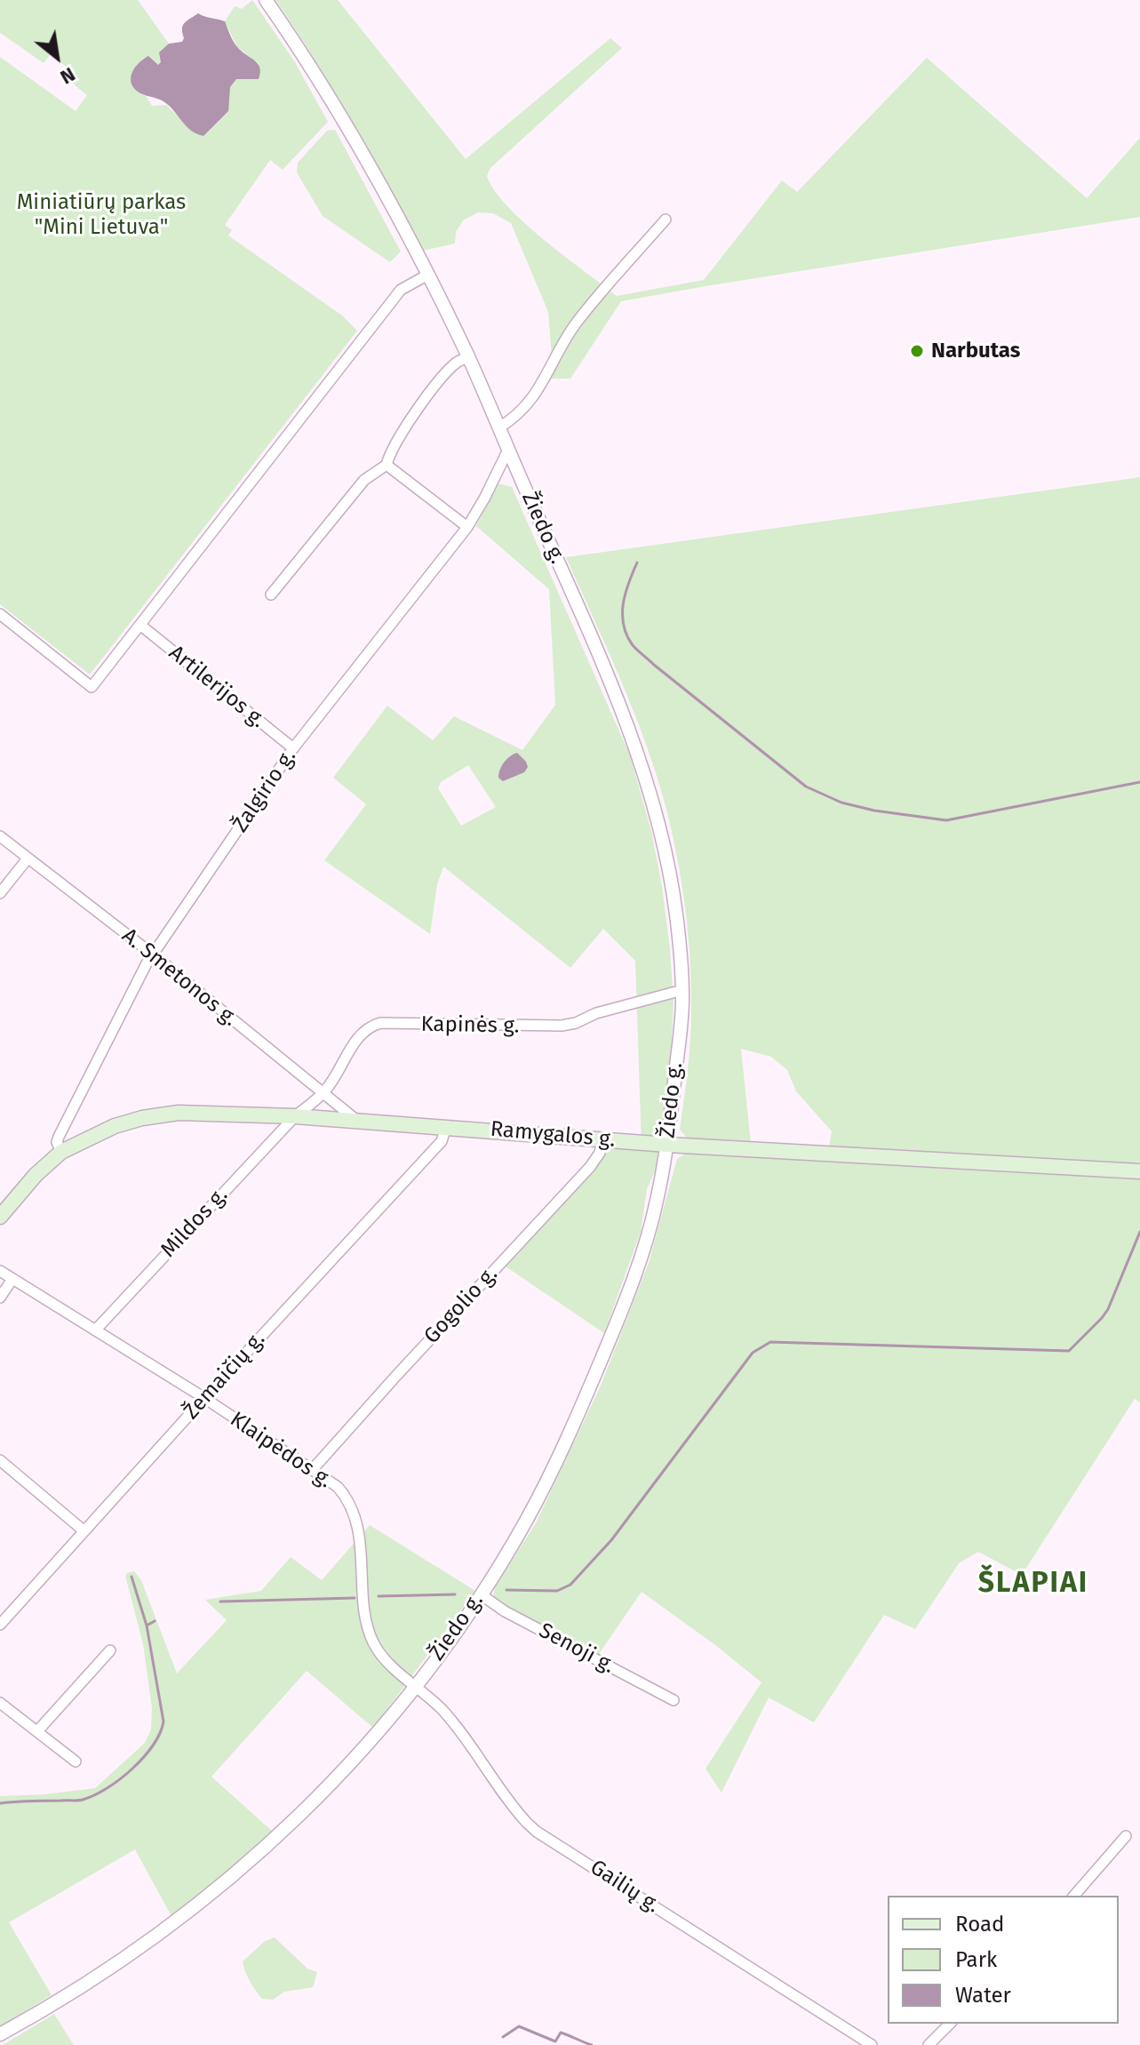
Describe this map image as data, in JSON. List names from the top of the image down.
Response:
{
  "streets": {
    "main road": ["Ramygalos g."],
    "street": [
      "Žiedo g.",
      "Artilerijos g.",
      "Žalgirio g.",
      "A. Smetonos g.",
      "Kapinės g.",
      "Mildos g.",
      "Gogolio g.",
      "Žemaičių g.",
      "Klaipėdos g.",
      "Senoji g.",
      "Gailių g."
    ]
  },
  "crossings": [
    ["Žiedo g.", "Žalgirio g."],
    ["Žiedo g.", "Kapinės g."],
    ["Žiedo g.", "Ramygalos g."],
    ["Žiedo g.", "Klaipėdos g."],
    ["Žiedo g.", "Senoji g."],
    ["Žiedo g.", "Gailių g."],
    ["Artilerijos g.", "Žalgirio g."],
    ["Žalgirio g.", "A. Smetonos g."],
    ["Žalgirio g.", "Ramygalos g."],
    ["A. Smetonos g.", "Kapinės g."],
    ["A. Smetonos g.", "Ramygalos g."],
    ["Kapinės g.", "Ramygalos g."],
    ["Kapinės g.", "Mildos g."],
    ["Ramygalos g.", "Mildos g."],
    ["Ramygalos g.", "Gogolio g."],
    ["Ramygalos g.", "Žemaičių g."],
    ["Mildos g.", "Klaipėdos g."],
    ["Gogolio g.", "Klaipėdos g."],
    ["Žemaičių g.", "Klaipėdos g."],
    ["Klaipėdos g.", "Gailių g."]
  ],
  "districts": ["ŠLAPIAI"],
  "parks": ["Miniatiūrų parkas \"Mini Lietuva\""],
  "places": ["Narbutas"],
  "legend": ["Road", "Park", "Water"],
  "north": "bottom right"
}
